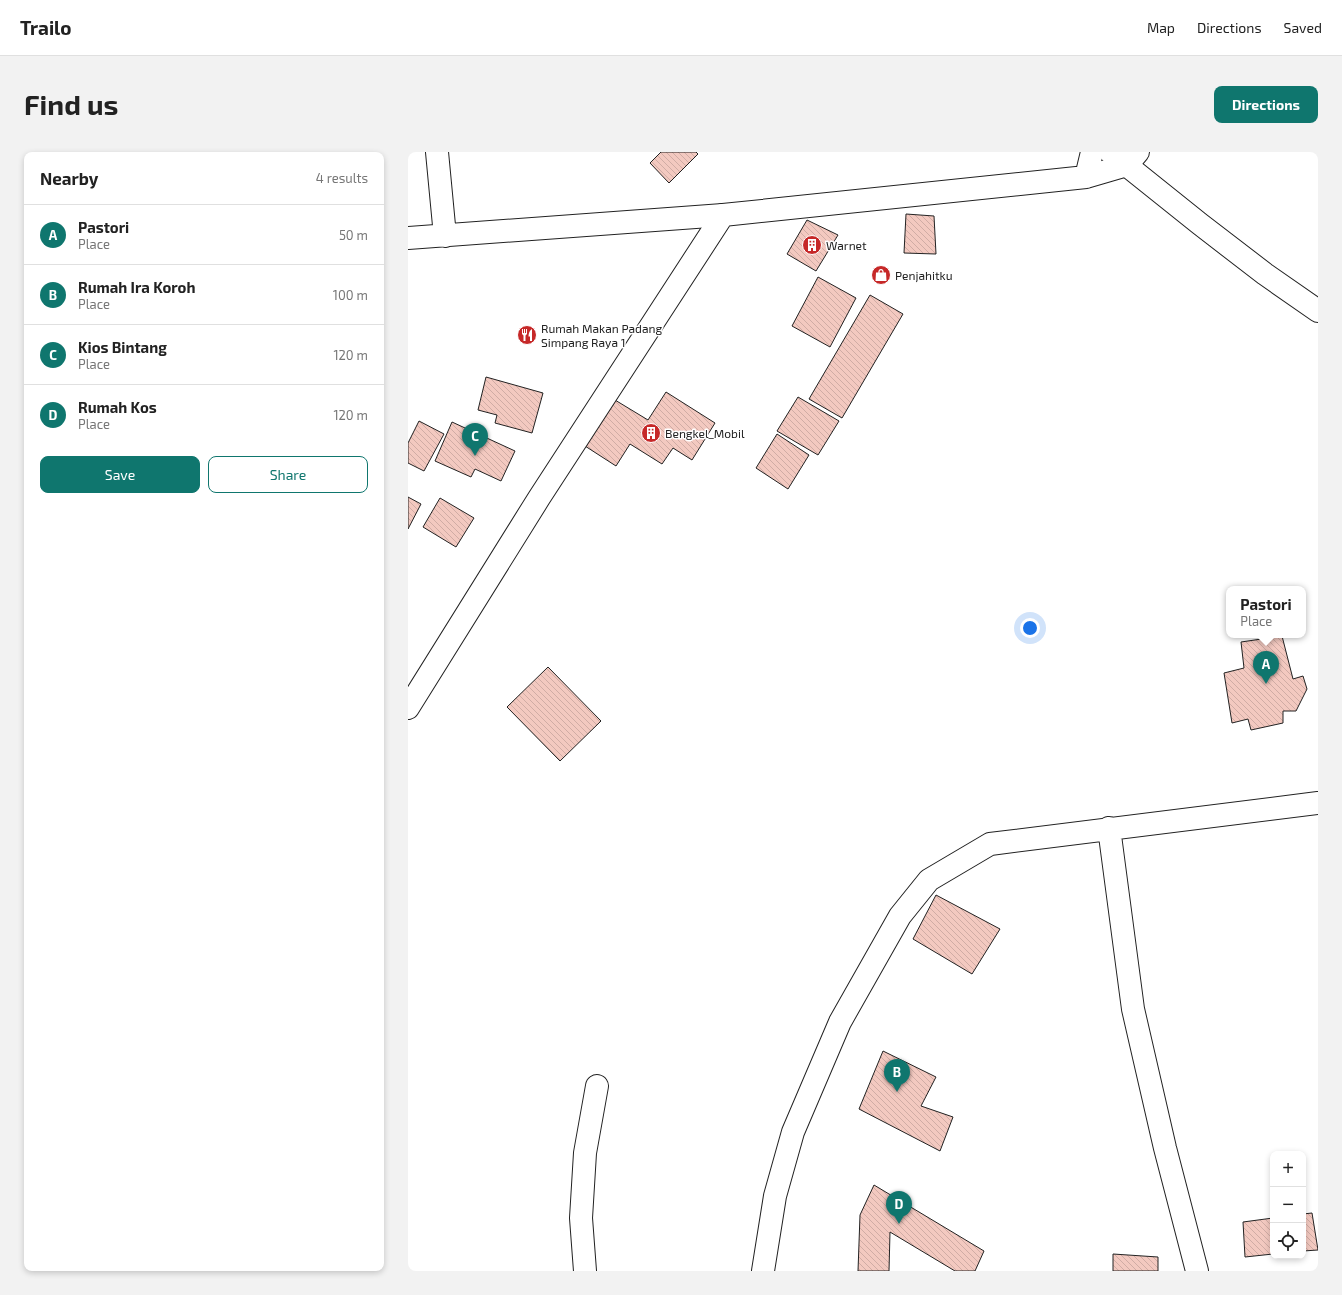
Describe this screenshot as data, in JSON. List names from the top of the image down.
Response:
{
  "places": {
    "building": ["Warnet", "Bengkel_Mobil"],
    "shop": ["Penjahitku"],
    "restaurant": ["Rumah Makan Padang Simpang Raya 1"]
  },
  "page": {
    "header": "Trailo",
    "nav": ["Map", "Directions", "Saved"],
    "buttons": [
      "Directions",
      ["Save", "Share"]
    ],
    "title": "Find us",
    "heading": ["Nearby", "4 results"],
    "list": [
      {
        "mark": "A",
        "name": "Pastori",
        "note": "Place",
        "value": "50 m"
      },
      {
        "mark": "B",
        "name": "Rumah Ira Koroh",
        "note": "Place",
        "value": "100 m"
      },
      {
        "mark": "C",
        "name": "Kios Bintang",
        "note": "Place",
        "value": "120 m"
      },
      {
        "mark": "D",
        "name": "Rumah Kos",
        "note": "Place",
        "value": "120 m"
      }
    ],
    "pins": [
      "C",
      "A",
      "B",
      "D"
    ],
    "popup": ["Pastori", "Place"],
    "map_buttons": ["+", "−"]
  }
}
